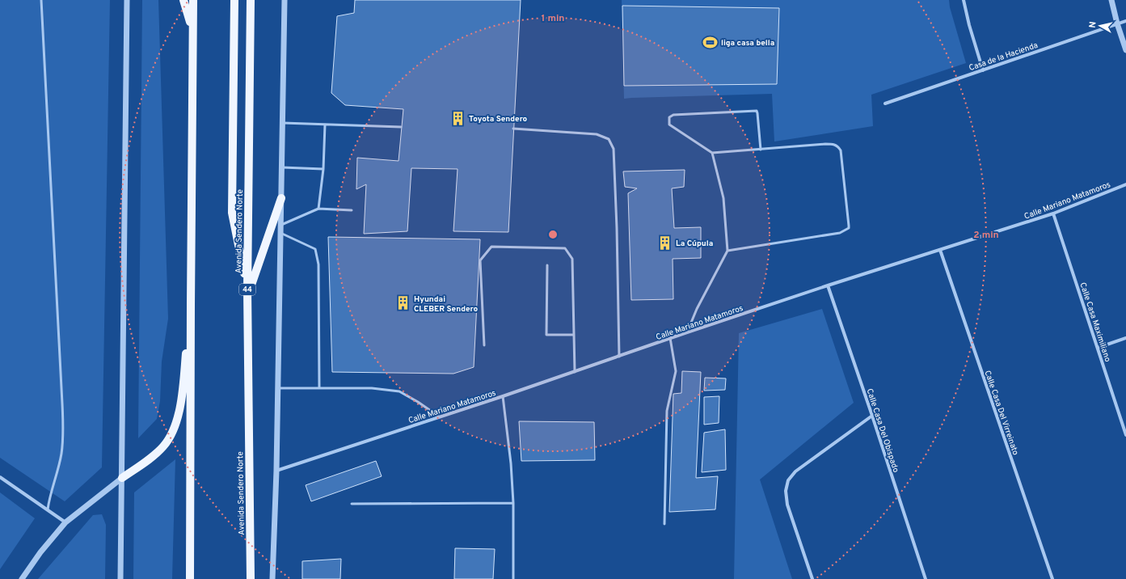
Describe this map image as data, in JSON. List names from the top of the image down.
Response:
{
  "streets": {
    "main road": ["Avenida Sendero Norte", "44"],
    "street": [
      "Casa de la Hacienda",
      "Calle Mariano Matamoros",
      "Calle Casa Maximiliano",
      "Calle Casa Del Virreinato",
      "Calle Casa Del Obispado"
    ]
  },
  "crossings": [
    ["Calle Mariano Matamoros", "Calle Casa Maximiliano"],
    ["Calle Mariano Matamoros", "Calle Casa Del Virreinato"],
    ["Calle Mariano Matamoros", "Calle Casa Del Obispado"]
  ],
  "places": {
    "sports": ["liga casa bella"],
    "building": ["Toyota Sendero", "La Cúpula", "Hyundai CLEBER Sendero"]
  },
  "north": "left",
  "rings": ["1 min", "2 min"]
}
